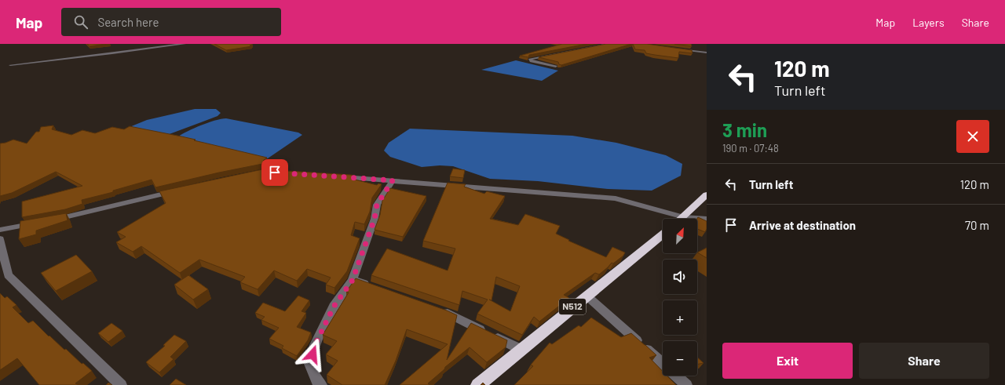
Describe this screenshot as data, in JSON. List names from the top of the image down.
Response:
{
  "streets": {
    "highway": ["N512"]
  },
  "north": "top right",
  "page": {
    "header": "Map",
    "search": "Search here",
    "nav": ["Map", "Layers", "Share"],
    "turn": ["120 m", "Turn left"],
    "heading": ["3 min", "190 m · 07:48"],
    "list": [
      {
        "name": "Turn left",
        "value": "120 m"
      },
      {
        "name": "Arrive at destination",
        "value": "70 m"
      }
    ],
    "map_buttons": ["+", "−"],
    "buttons": ["Exit", "Share"]
  }
}
